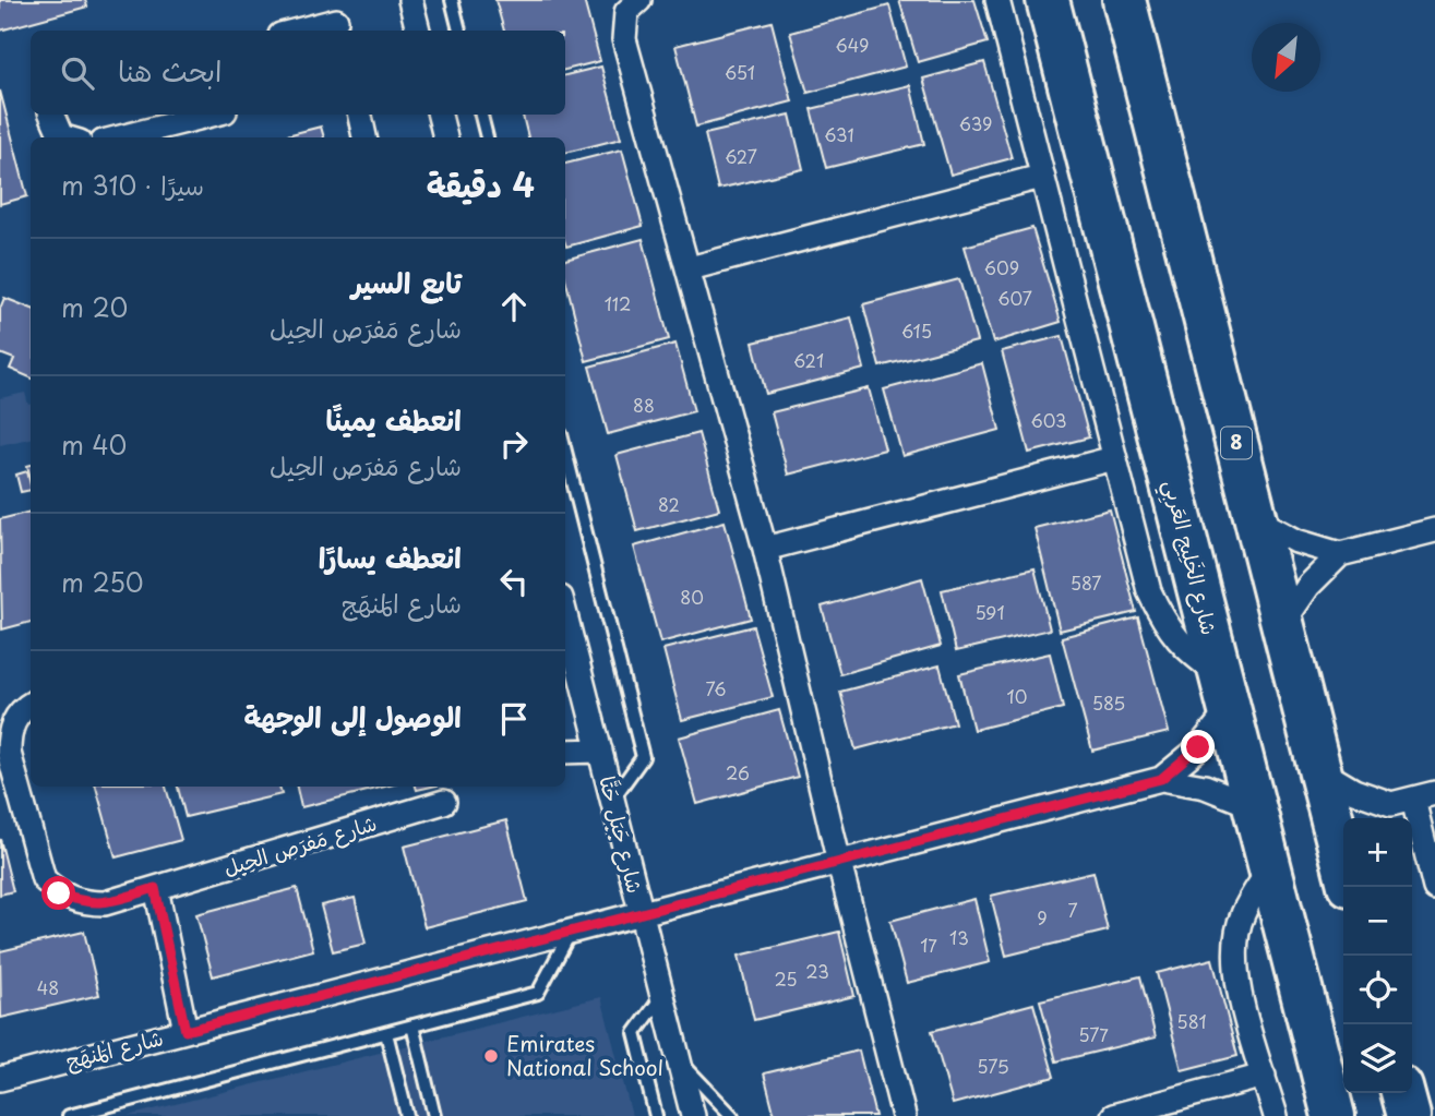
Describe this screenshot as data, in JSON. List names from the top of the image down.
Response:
{
  "streets": {
    "highway": ["8", "شارع الخَلِيج العَربِي"],
    "street": ["شارع جَبَل حَتَّا", "شارع مَفرَص الحِيل", "شارع المَنهَج"]
  },
  "crossings": [
    ["شارع الخَلِيج العَربِي", "شارع المَنهَج"],
    ["شارع جَبَل حَتَّا", "شارع المَنهَج"]
  ],
  "places": ["Emirates National School"],
  "house_numbers": [
    "649",
    "651",
    "639",
    "631",
    "627",
    "609",
    "607",
    "112",
    "615",
    "621",
    "88",
    "603",
    "82",
    "587",
    "80",
    "591",
    "76",
    "10",
    "585",
    "26",
    "7",
    "9",
    "13",
    "17",
    "23",
    "25",
    "48",
    "581",
    "577",
    "575"
  ],
  "north": "bottom left",
  "page": {
    "search": "ابحث هنا",
    "heading": ["4 دقيقة", "سيرًا · 310 m"],
    "list": [
      ["تابع السير", "شارع مَفرَص الحِيل", "20 m"],
      ["انعطف يمينًا", "شارع مَفرَص الحِيل", "40 m"],
      ["انعطف يسارًا", "شارع المَنهَج", "250 m"],
      "الوصول إلى الوجهة"
    ],
    "map_buttons": ["+", "−"]
  }
}
